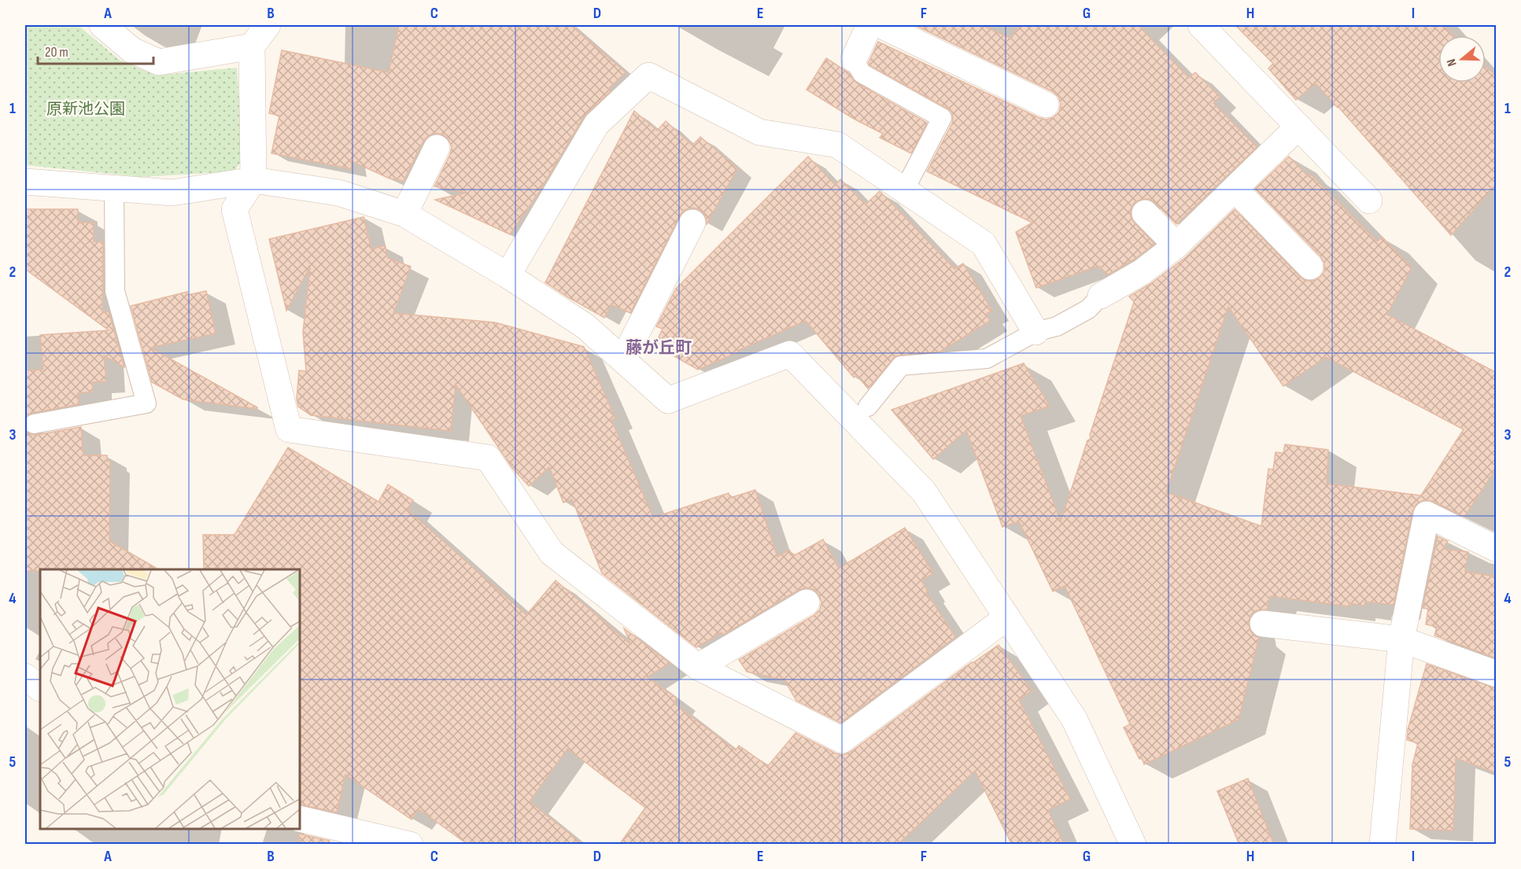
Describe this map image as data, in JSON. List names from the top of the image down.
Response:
{
  "districts": ["藤が丘町"],
  "parks": ["原新池公園"],
  "scale_bar": "20 m",
  "north": "left",
  "grid": {
    "columns": [
      "A",
      "B",
      "C",
      "D",
      "E",
      "F",
      "G",
      "H",
      "I"
    ],
    "rows": [
      "1",
      "2",
      "3",
      "4",
      "5"
    ]
  }
}
